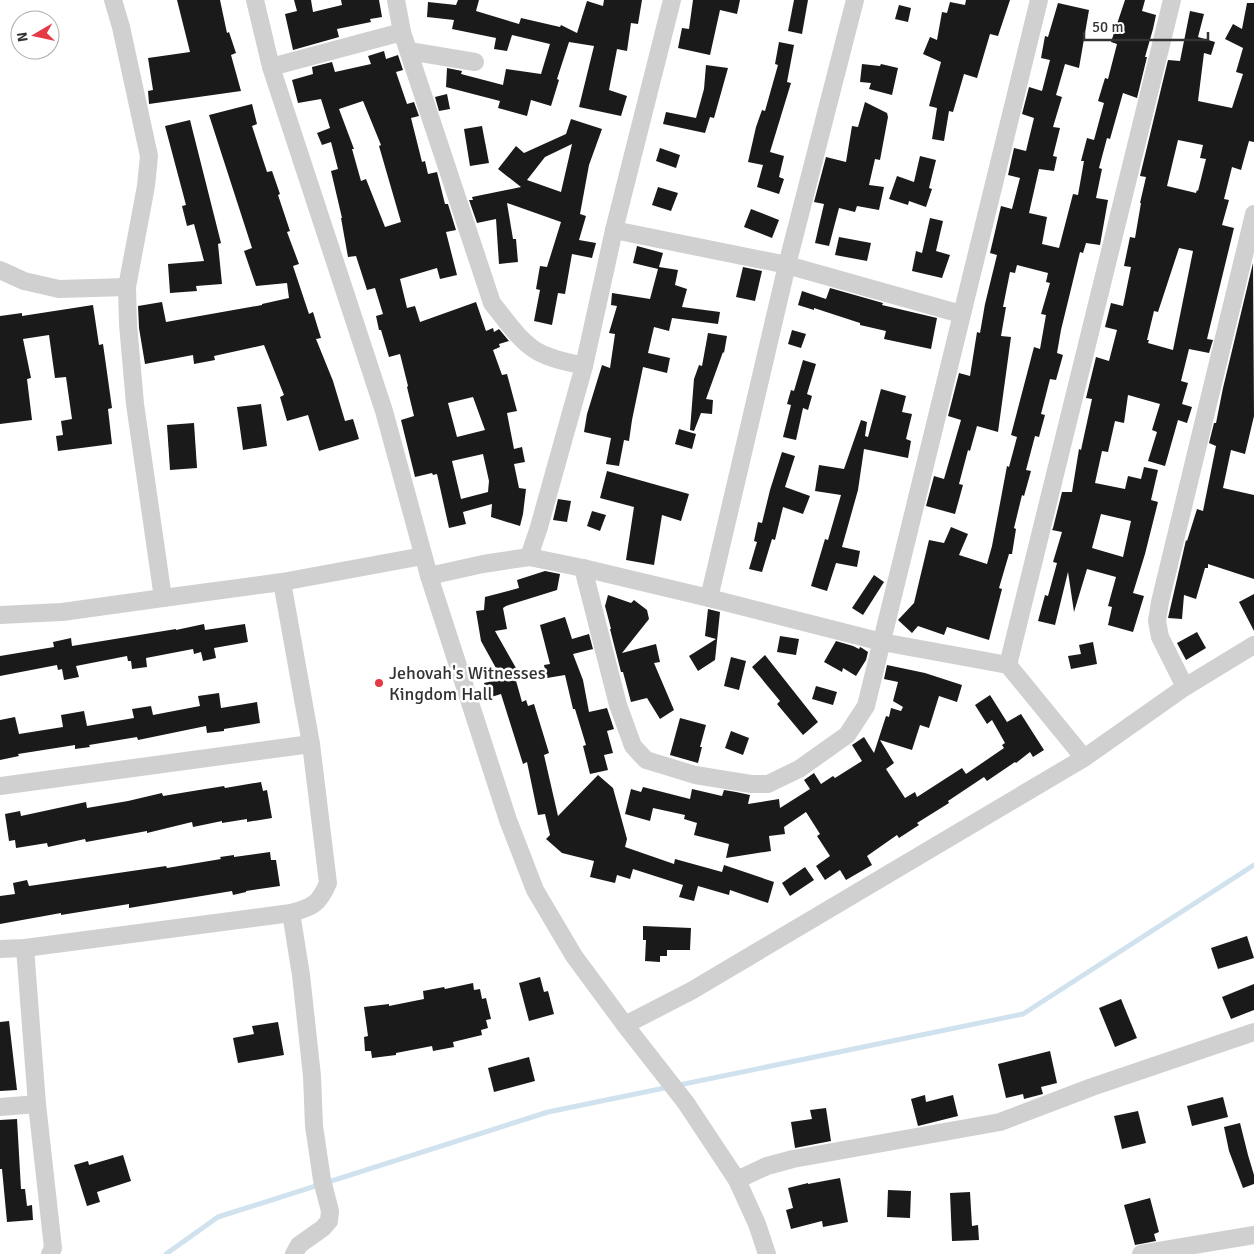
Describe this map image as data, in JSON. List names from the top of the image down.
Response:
{
  "places": ["Jehovah's Witnesses Kingdom Hall"],
  "scale_bar": "50 m",
  "north": "left"
}
